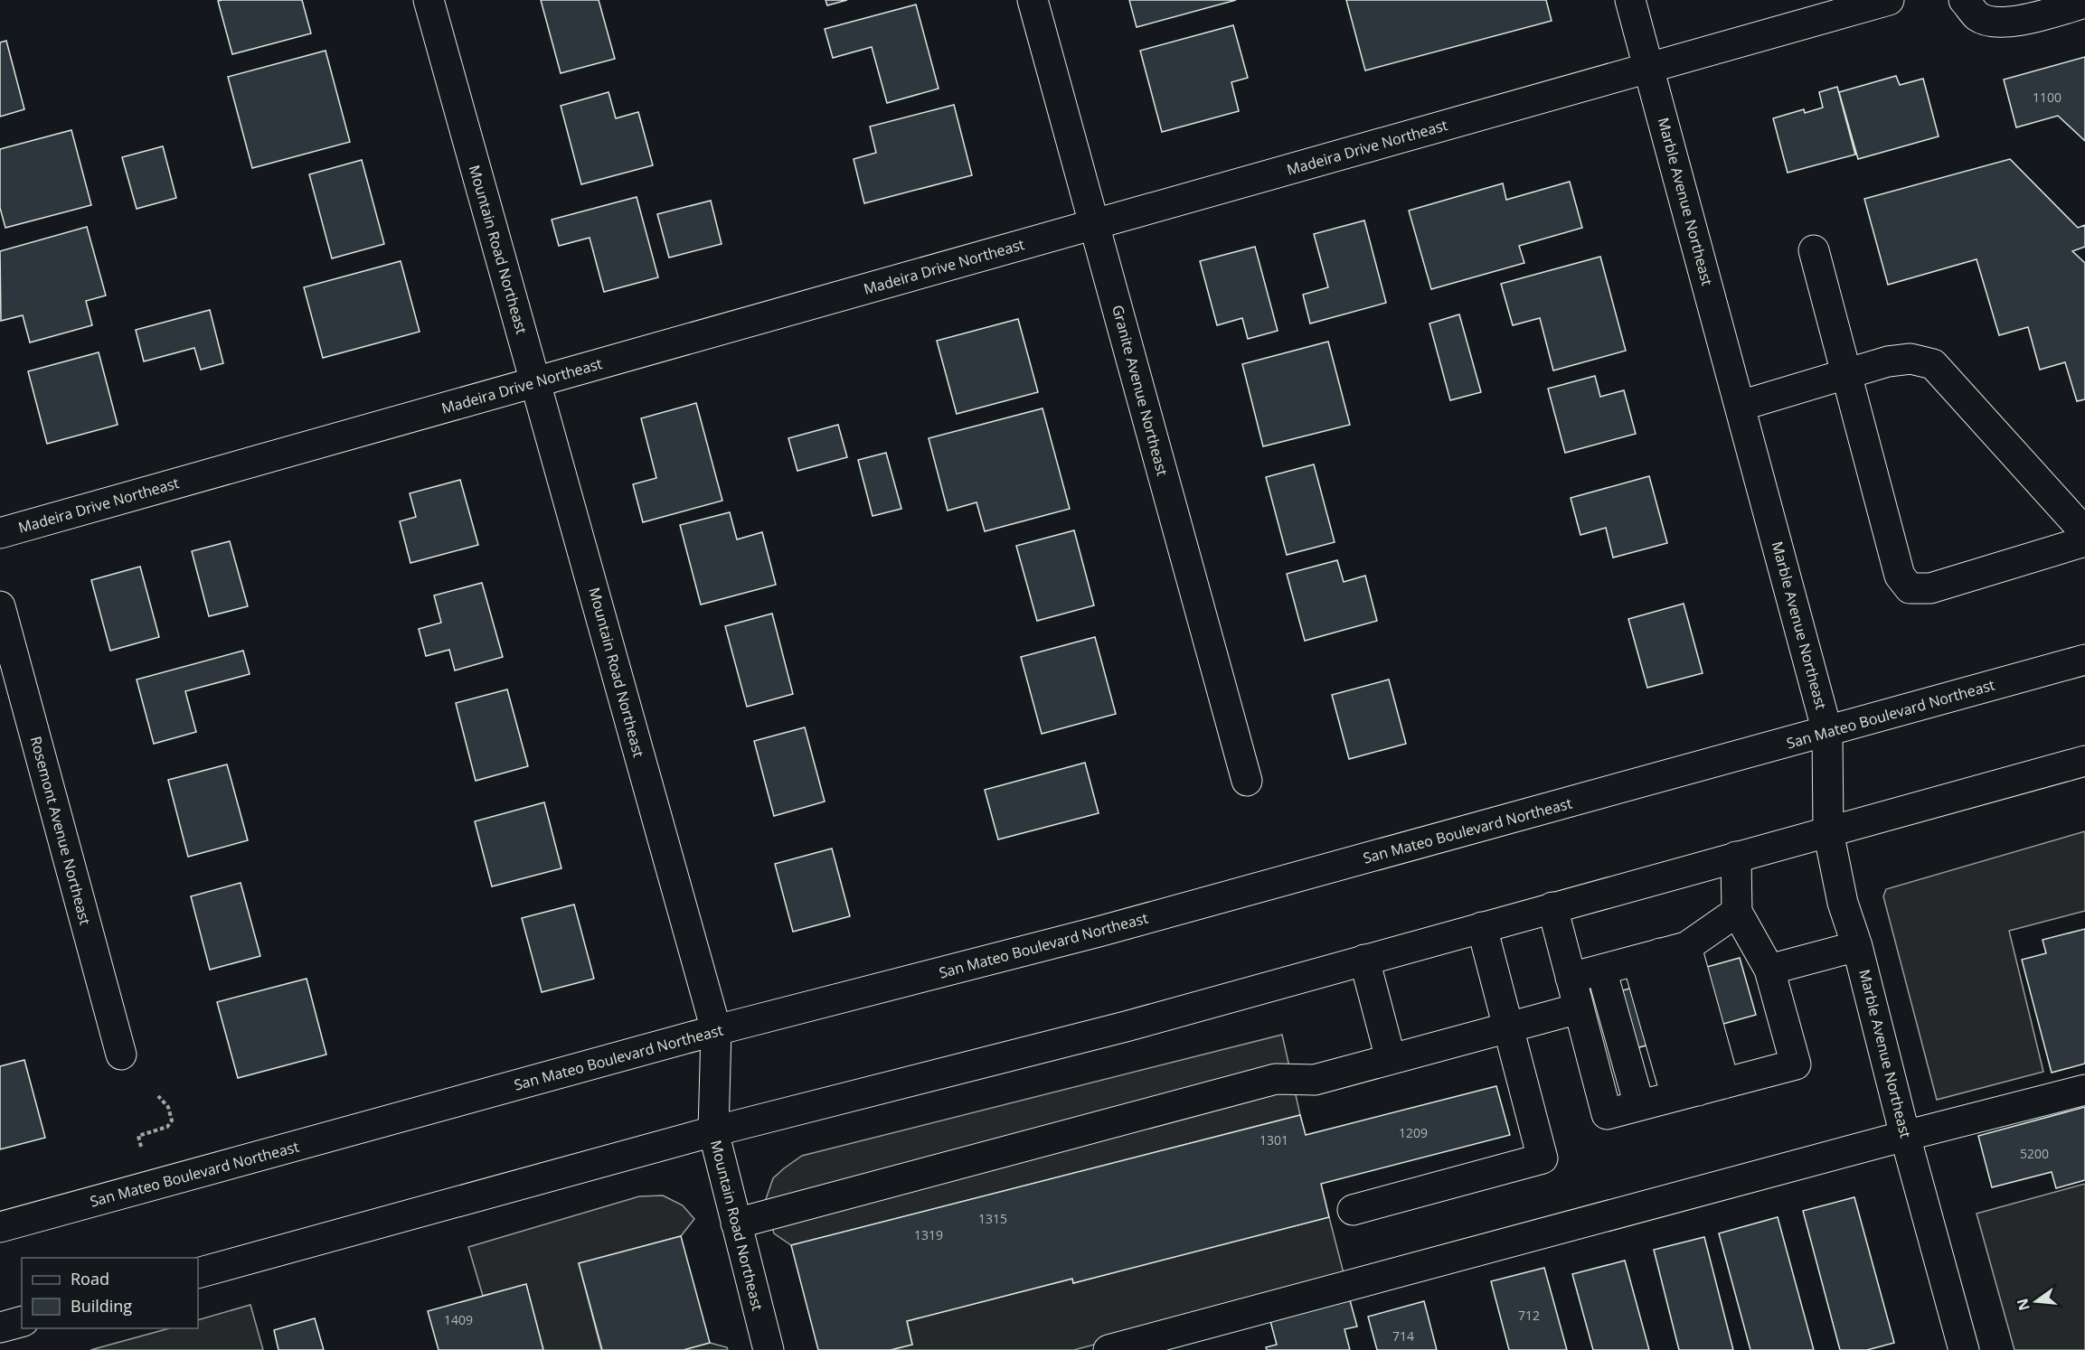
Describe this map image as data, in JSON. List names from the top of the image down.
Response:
{
  "streets": {
    "street": [
      "Madeira Drive Northeast",
      "Marble Avenue Northeast",
      "Mountain Road Northeast",
      "Granite Avenue Northeast",
      "San Mateo Boulevard Northeast",
      "Rosemont Avenue Northeast"
    ]
  },
  "crossings": [
    ["Madeira Drive Northeast", "Marble Avenue Northeast"],
    ["Madeira Drive Northeast", "Mountain Road Northeast"],
    ["Madeira Drive Northeast", "Granite Avenue Northeast"],
    ["Marble Avenue Northeast", "San Mateo Boulevard Northeast"],
    ["Mountain Road Northeast", "San Mateo Boulevard Northeast"]
  ],
  "house_numbers": [
    "1100",
    "1209",
    "1301",
    "5200",
    "1315",
    "1319",
    "712",
    "1409",
    "714"
  ],
  "legend": ["Road", "Building"],
  "north": "left"
}
